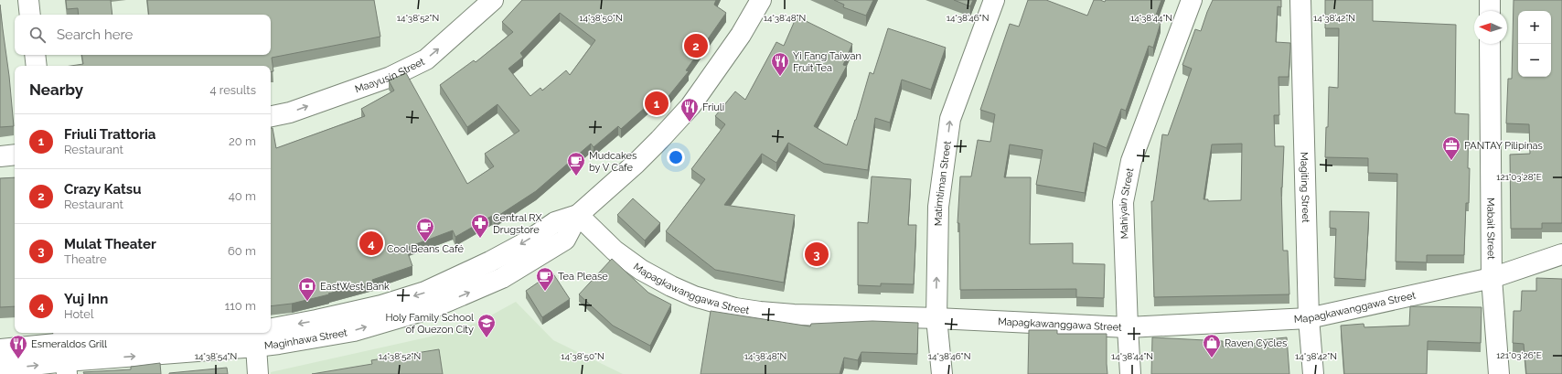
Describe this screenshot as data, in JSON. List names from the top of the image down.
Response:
{
  "streets": {
    "street": [
      "Maayusin Street",
      "Matimtiman Street",
      "Magiting Street",
      "Mahiyain Street",
      "Mabait Street",
      "Mapagkawanggawa Street",
      "Maginhawa Street"
    ]
  },
  "crossings": [
    ["Matimtiman Street", "Mapagkawanggawa Street"],
    ["Magiting Street", "Mapagkawanggawa Street"],
    ["Mahiyain Street", "Mapagkawanggawa Street"],
    ["Mabait Street", "Mapagkawanggawa Street"],
    ["Mapagkawanggawa Street", "Maginhawa Street"]
  ],
  "one_way": ["Maayusin Street", "Matimtiman Street"],
  "places": {
    "restaurant": ["Yi Fang Taiwan Fruit Tea", "Friuli", "Esmeraldos Grill"],
    "office": ["PANTAY Pilipinas"],
    "cafe": ["Mudcakes by V Cafe", "Cool Beans Café", "Tea Please"],
    "pharmacy": ["Central RX Drugstore"],
    "bank": ["EastWest Bank"],
    "school or university": ["Holy Family School of Quezon City"],
    "shop": ["Raven Cycles"]
  },
  "north": "left",
  "page": {
    "map_buttons": ["+", "−"],
    "search": "Search here",
    "pins": [
      "2",
      "1",
      "4",
      "3"
    ],
    "heading": ["Nearby", "4 results"],
    "list": [
      {
        "mark": "1",
        "name": "Friuli Trattoria",
        "note": "Restaurant",
        "value": "20 m"
      },
      {
        "mark": "2",
        "name": "Crazy Katsu",
        "note": "Restaurant",
        "value": "40 m"
      },
      {
        "mark": "3",
        "name": "Mulat Theater",
        "note": "Theatre",
        "value": "60 m"
      },
      {
        "mark": "4",
        "name": "Yuj Inn",
        "note": "Hotel",
        "value": "110 m"
      }
    ]
  },
  "coordinates": [
    "14°38'52\"N",
    "14°38'50\"N",
    "14°38'48\"N",
    "14°38'46\"N",
    "14°38'44\"N",
    "14°38'42\"N",
    "121°03'28\"E",
    "121°03'26\"E",
    "14°38'54\"N"
  ]
}
